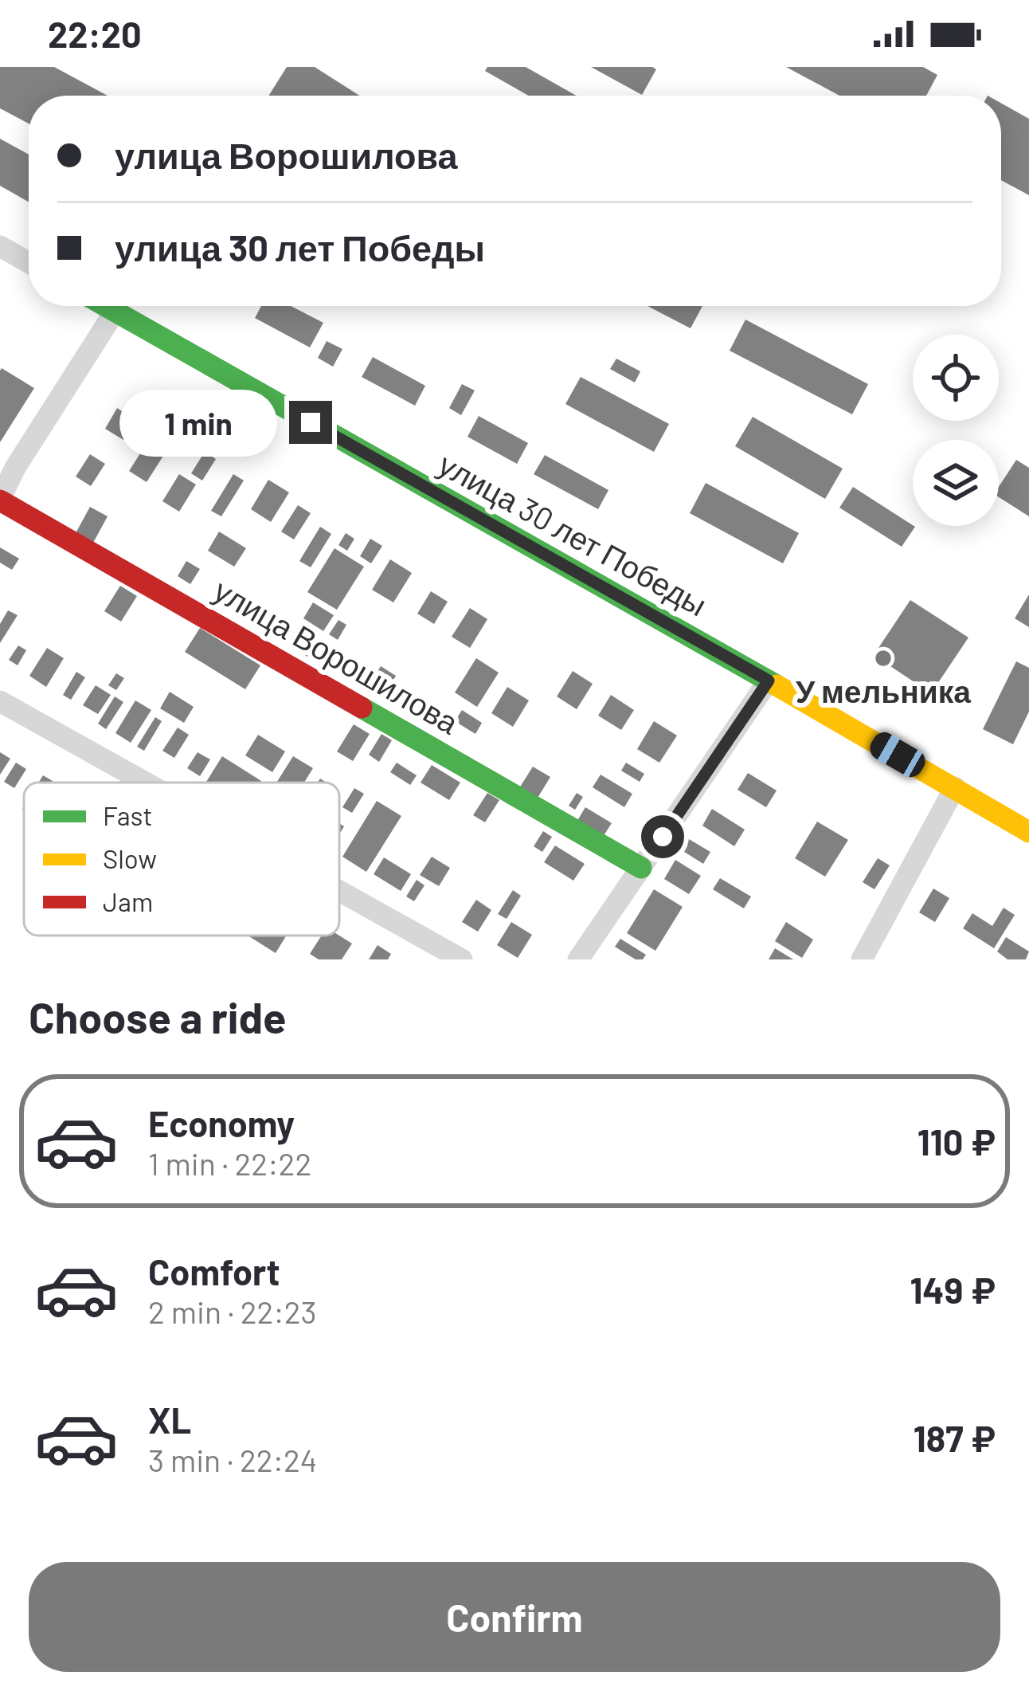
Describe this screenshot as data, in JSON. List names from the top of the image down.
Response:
{
  "streets": {
    "street": ["улица 30 лет Победы", "улица Ворошилова"]
  },
  "places": ["У мельника"],
  "legend": ["Fast", "Slow", "Jam"],
  "page": {
    "status": "22:20",
    "banner": ["улица Ворошилова", "улица 30 лет Победы"],
    "bubble": "1 min",
    "heading": "Choose a ride",
    "list": [
      {
        "name": "Economy",
        "note": "1 min · 22:22",
        "value": "110 ₽"
      },
      {
        "name": "Comfort",
        "note": "2 min · 22:23",
        "value": "149 ₽"
      },
      {
        "name": "XL",
        "note": "3 min · 22:24",
        "value": "187 ₽"
      }
    ],
    "buttons": "Confirm"
  }
}
